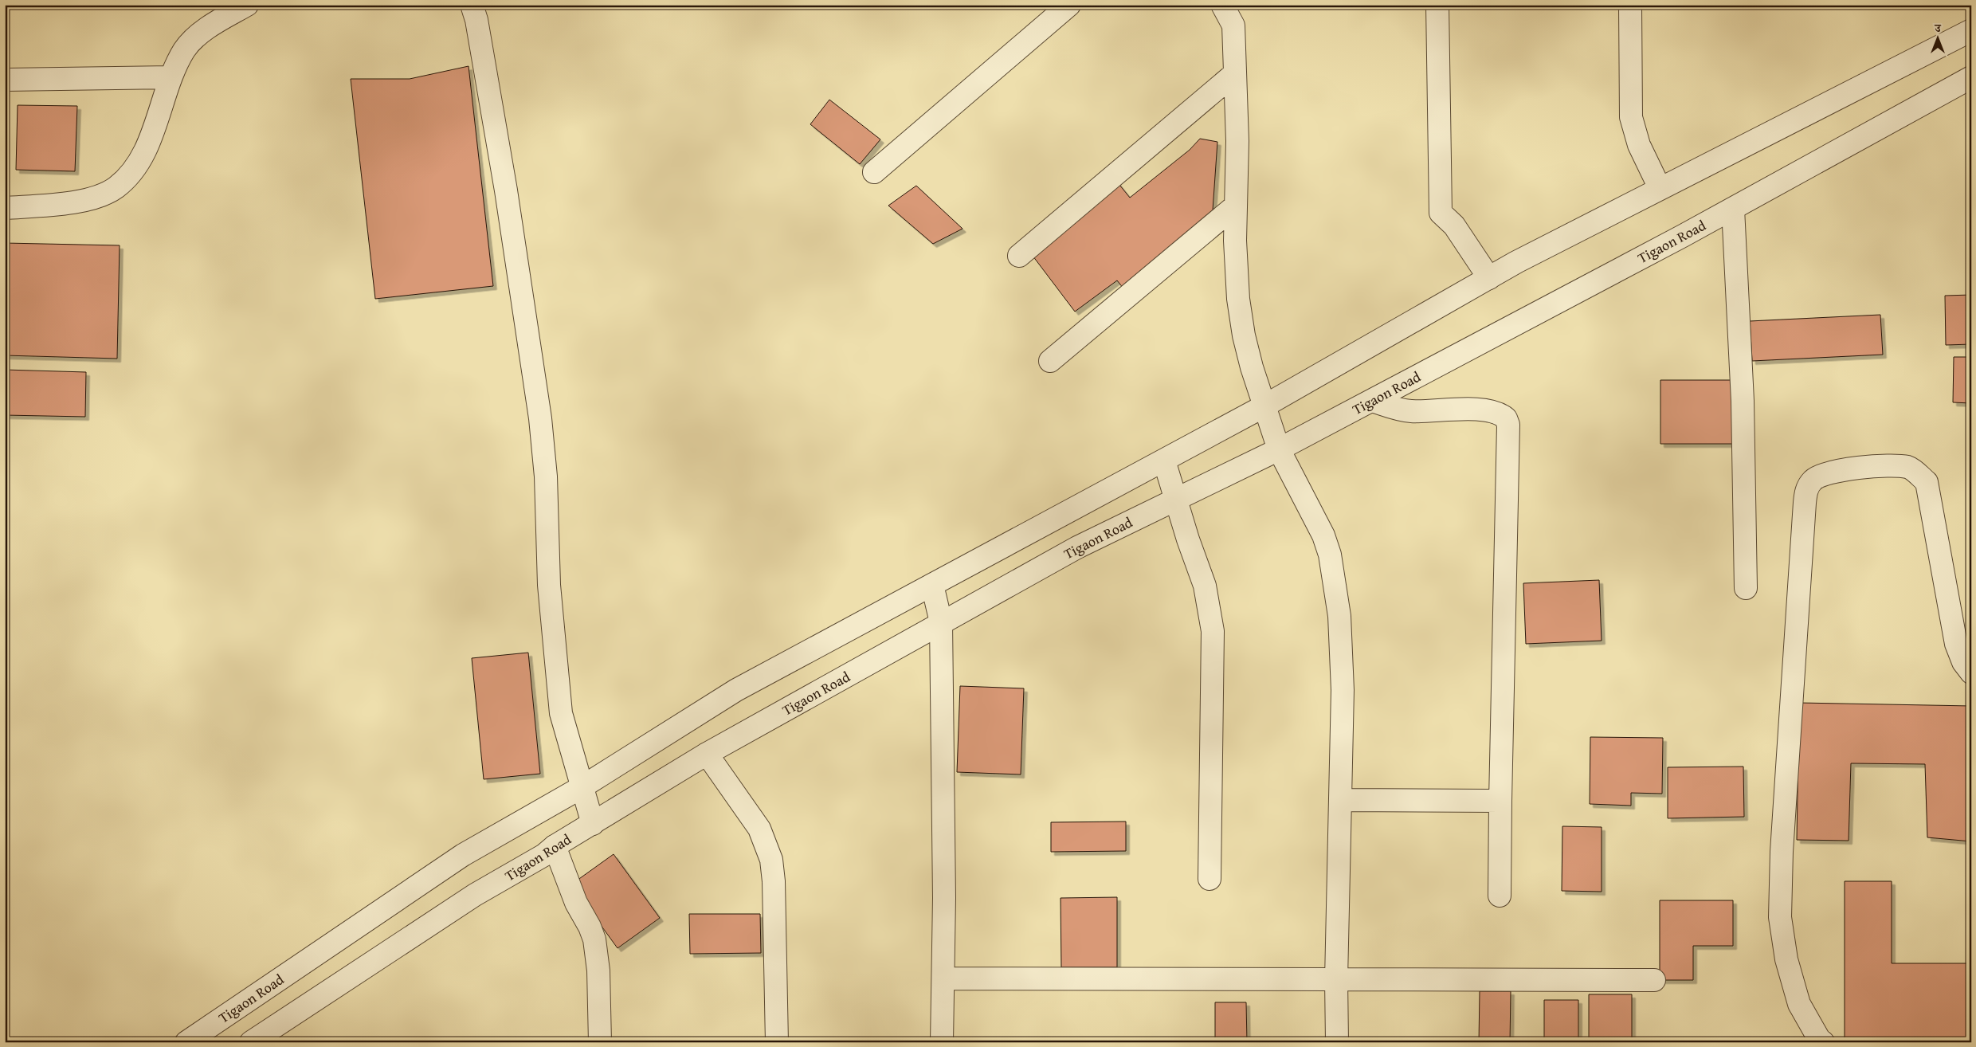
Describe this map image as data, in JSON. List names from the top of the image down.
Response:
{
  "streets": {
    "street": ["Tigaon Road"]
  },
  "north": "top"
}
